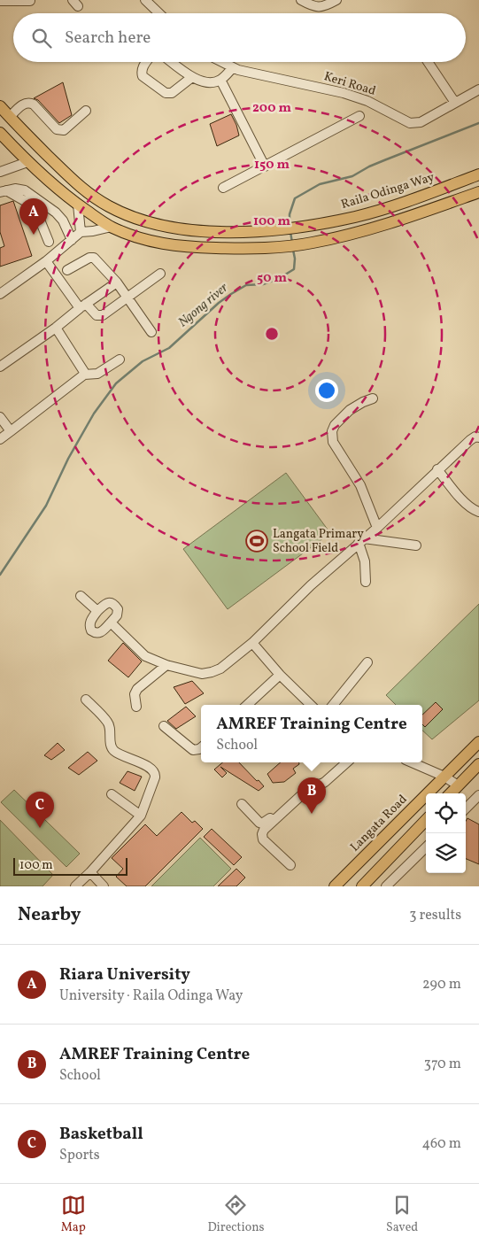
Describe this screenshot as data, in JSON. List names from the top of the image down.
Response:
{
  "streets": {
    "main road": ["Raila Odinga Way", "Langata Road"],
    "street": ["Keri Road"]
  },
  "water": ["Ngong river"],
  "places": {
    "sports": ["Langata Primary School Field"]
  },
  "scale_bar": "100 m",
  "page": {
    "search": "Search here",
    "pins": ["A", "B", "C"],
    "popup": ["AMREF Training Centre", "School"],
    "scale": "100 m",
    "heading": ["Nearby", "3 results"],
    "list": [
      {
        "mark": "A",
        "name": "Riara University",
        "note": "University · Raila Odinga Way",
        "value": "290 m"
      },
      {
        "mark": "B",
        "name": "AMREF Training Centre",
        "note": "School",
        "value": "370 m"
      },
      {
        "mark": "C",
        "name": "Basketball",
        "note": "Sports",
        "value": "460 m"
      }
    ],
    "nav": ["Map", "Directions", "Saved"]
  },
  "rings": [
    "200 m",
    "150 m",
    "100 m",
    "50 m"
  ]
}
